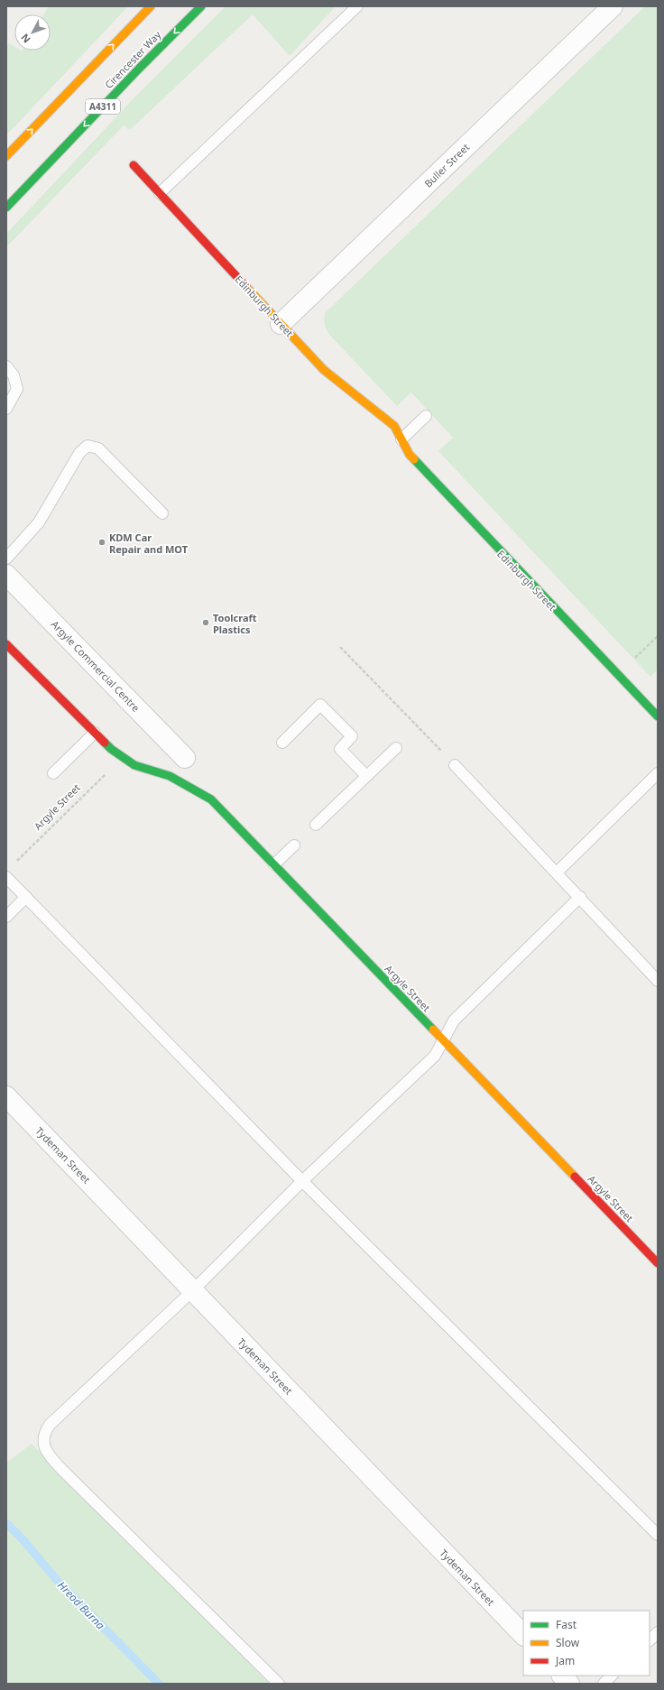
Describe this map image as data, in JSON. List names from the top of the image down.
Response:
{
  "streets": {
    "street": [
      "Cirencester Way",
      "A4311",
      "Buller Street",
      "Edinburgh Street",
      "Argyle Commercial Centre",
      "Argyle Street",
      "Tydeman Street"
    ]
  },
  "crossings": [
    ["Buller Street", "Edinburgh Street"]
  ],
  "water": ["Hreod Burna"],
  "places": ["KDM Car Repair and MOT", "Toolcraft Plastics"],
  "legend": ["Fast", "Slow", "Jam"],
  "north": "bottom left"
}
